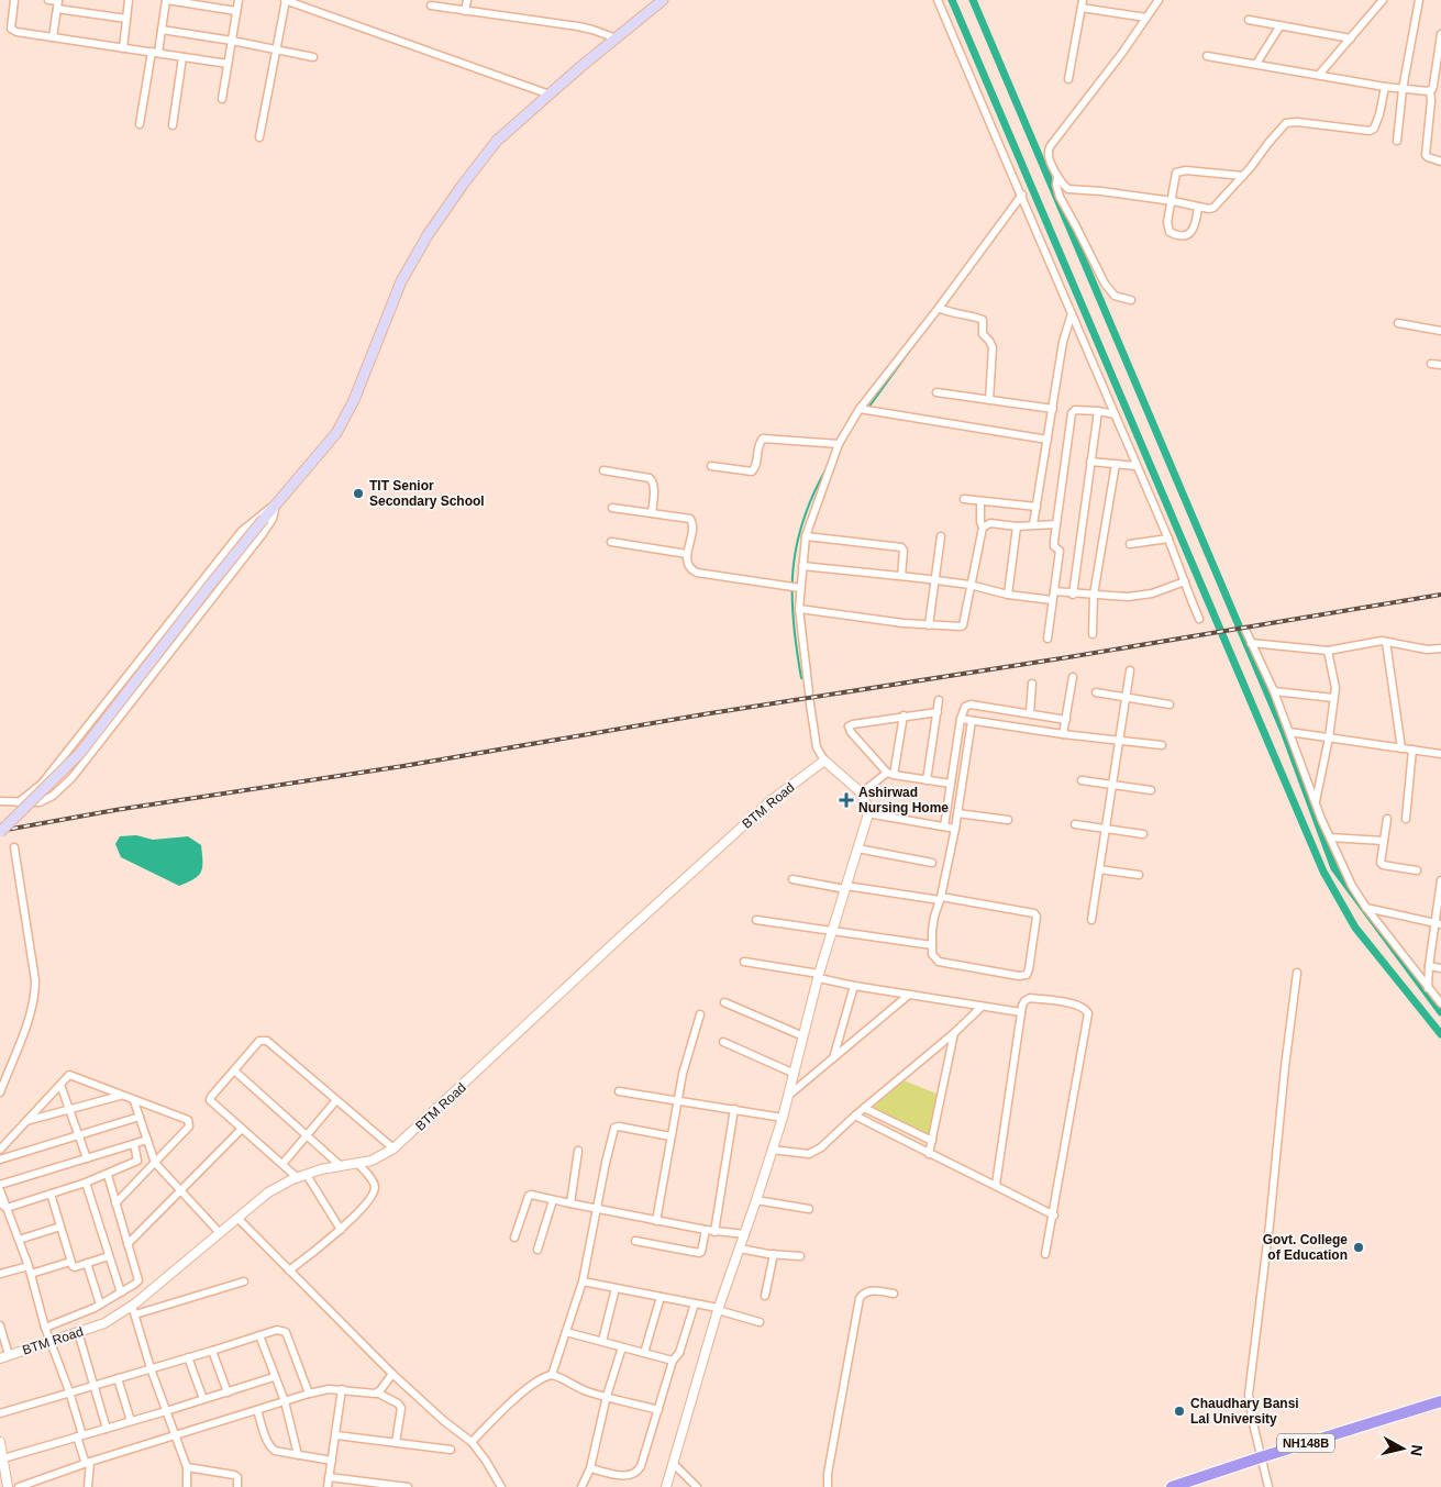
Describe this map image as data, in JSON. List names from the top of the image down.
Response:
{
  "streets": {
    "highway": ["NH148B"],
    "street": ["BTM Road"]
  },
  "places": {
    "other": ["TIT Senior Secondary School", "Govt. College of Education", "Chaudhary Bansi Lal University"],
    "health": ["Ashirwad Nursing Home"]
  },
  "north": "right"
}
